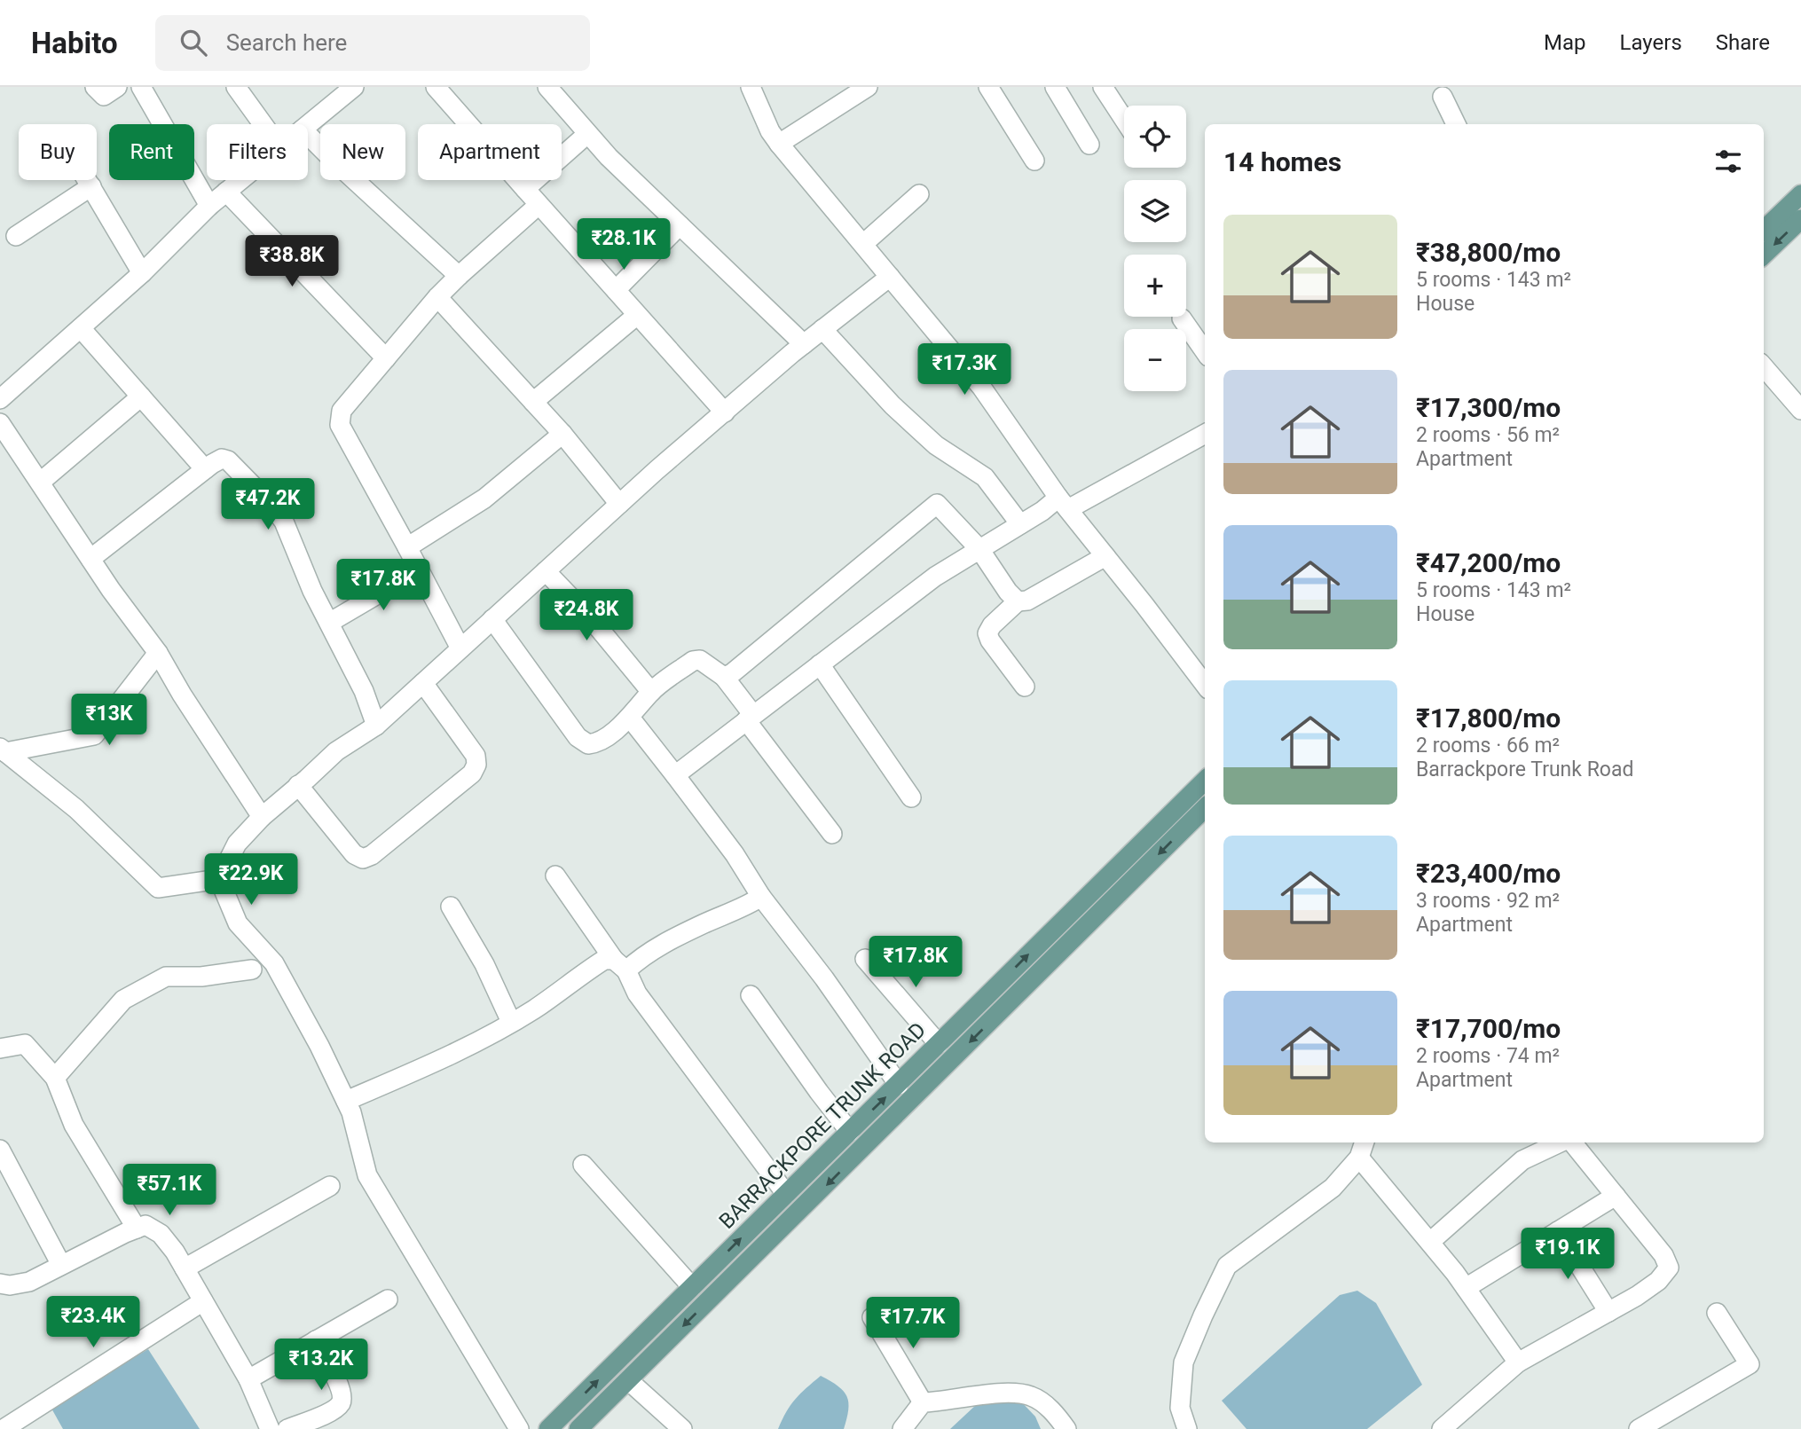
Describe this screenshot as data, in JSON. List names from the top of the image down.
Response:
{
  "streets": {
    "main road": ["BARRACKPORE TRUNK ROAD"]
  },
  "page": {
    "header": "Habito",
    "search": "Search here",
    "nav": ["Map", "Layers", "Share"],
    "map_buttons": ["+", "−"],
    "chip": [
      "Buy",
      "Rent",
      "Filters",
      "New",
      "Apartment"
    ],
    "heading": "14 homes",
    "list": [
      {
        "name": "₹38,800/mo",
        "note": "5 rooms · 143 m² · House"
      },
      {
        "name": "₹17,300/mo",
        "note": "2 rooms · 56 m² · Apartment"
      },
      {
        "name": "₹47,200/mo",
        "note": "5 rooms · 143 m² · House"
      },
      {
        "name": "₹17,800/mo",
        "note": "2 rooms · 66 m² · Barrackpore Trunk Road"
      },
      {
        "name": "₹23,400/mo",
        "note": "3 rooms · 92 m² · Apartment"
      },
      {
        "name": "₹17,700/mo",
        "note": "2 rooms · 74 m² · Apartment"
      }
    ],
    "price": [
      "₹28.1K",
      "₹38.8K",
      "₹17.3K",
      "₹47.2K",
      "₹17.8K",
      "₹24.8K",
      "₹13K",
      "₹22.9K",
      "₹17.8K",
      "₹57.1K",
      "₹19.1K",
      "₹23.4K",
      "₹17.7K",
      "₹13.2K"
    ]
  }
}
